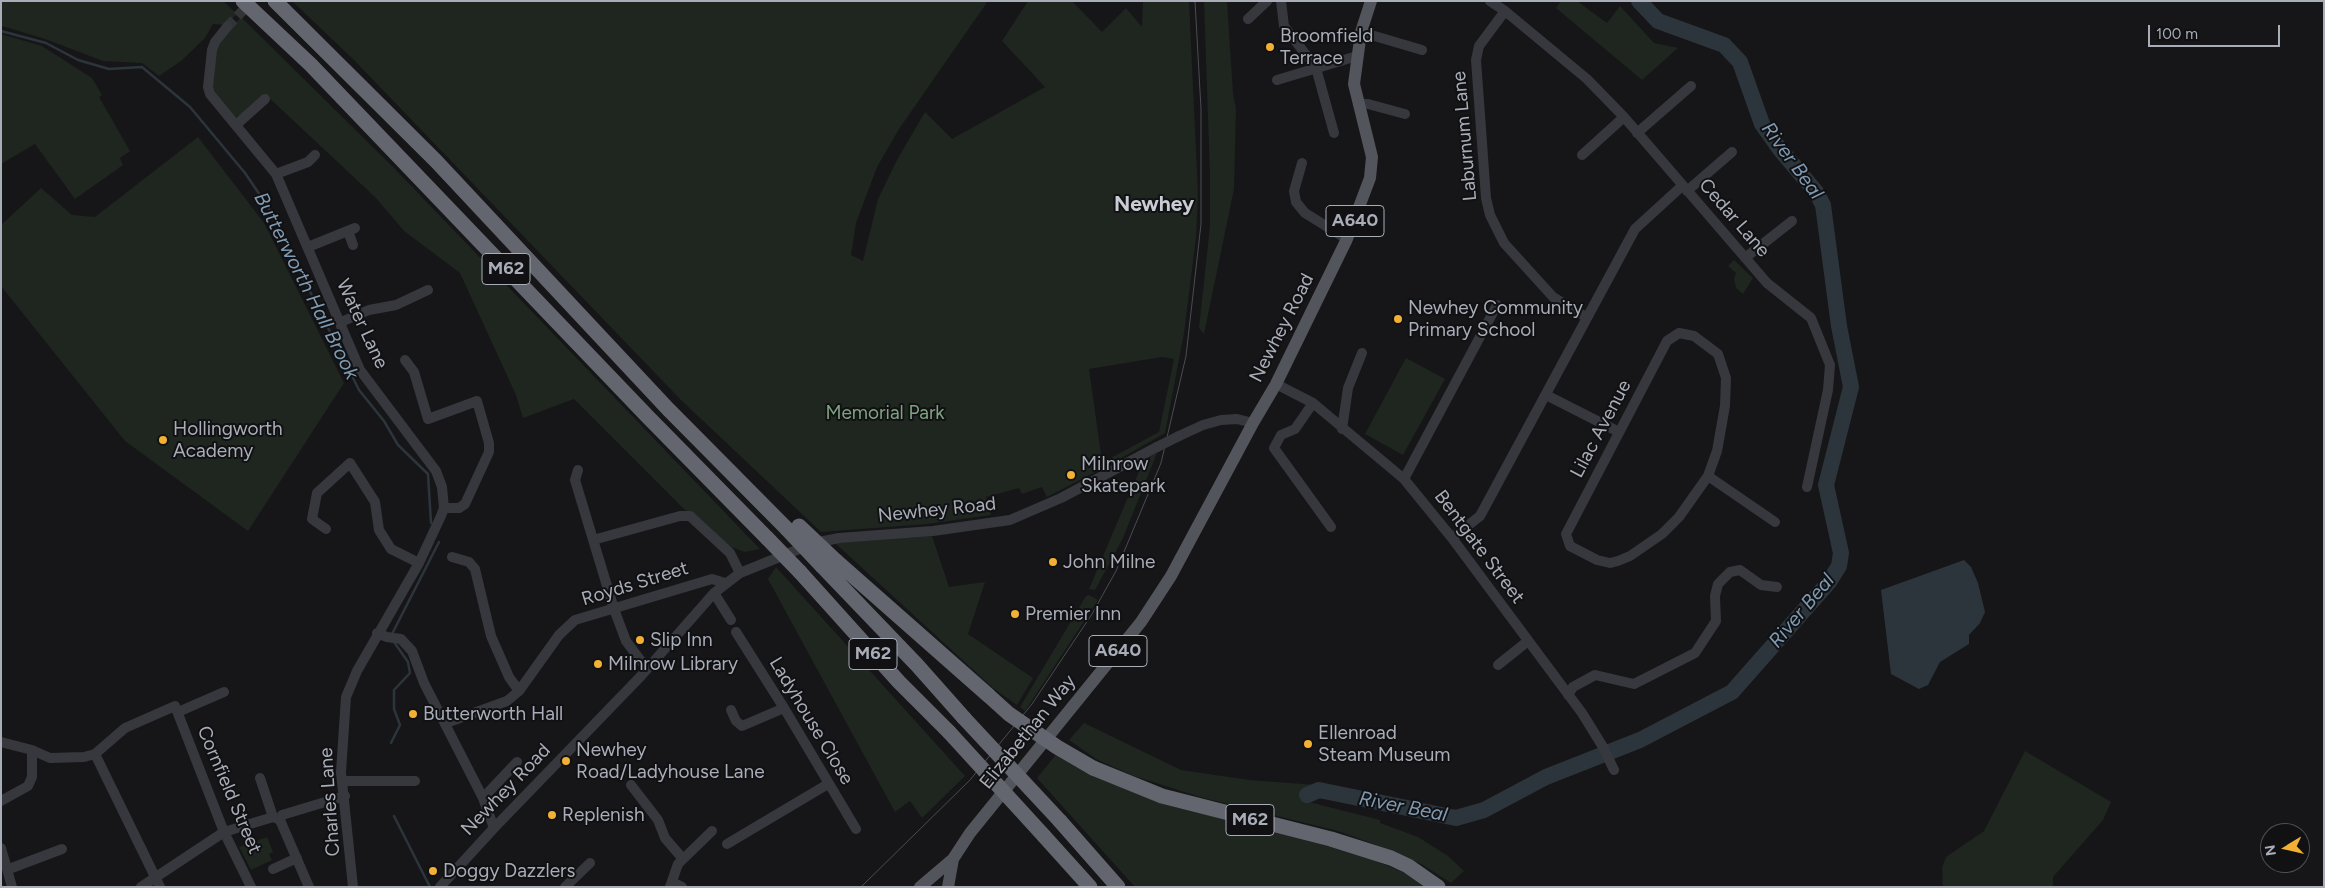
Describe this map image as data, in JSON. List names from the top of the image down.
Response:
{
  "streets": {
    "highway": ["M62"],
    "main road": ["A640", "Newhey Road", "Elizabethan Way"],
    "street": [
      "Laburnum Lane",
      "Cedar Lane",
      "Water Lane",
      "Lilac Avenue",
      "Bentgate Street",
      "Royds Street",
      "Ladyhouse Close",
      "Cornfield Street",
      "Charles Lane"
    ]
  },
  "crossings": [
    ["Laburnum Lane", "Cedar Lane"],
    ["Newhey Road", "Bentgate Street"],
    ["Newhey Road", "Royds Street"],
    ["Newhey Road", "Elizabethan Way"]
  ],
  "districts": ["Newhey"],
  "water": ["River Beal", "Butterworth Hall Brook"],
  "parks": ["Memorial Park"],
  "places": [
    "Broomfield Terrace",
    "Newhey Community Primary School",
    "Hollingworth Academy",
    "Milnrow Skatepark",
    "John Milne",
    "Premier Inn",
    "Slip Inn",
    "Milnrow Library",
    "Butterworth Hall",
    "Ellenroad Steam Museum",
    "Newhey Road/Ladyhouse Lane",
    "Replenish",
    "Doggy Dazzlers"
  ],
  "scale_bar": "100 m",
  "north": "left"
}
